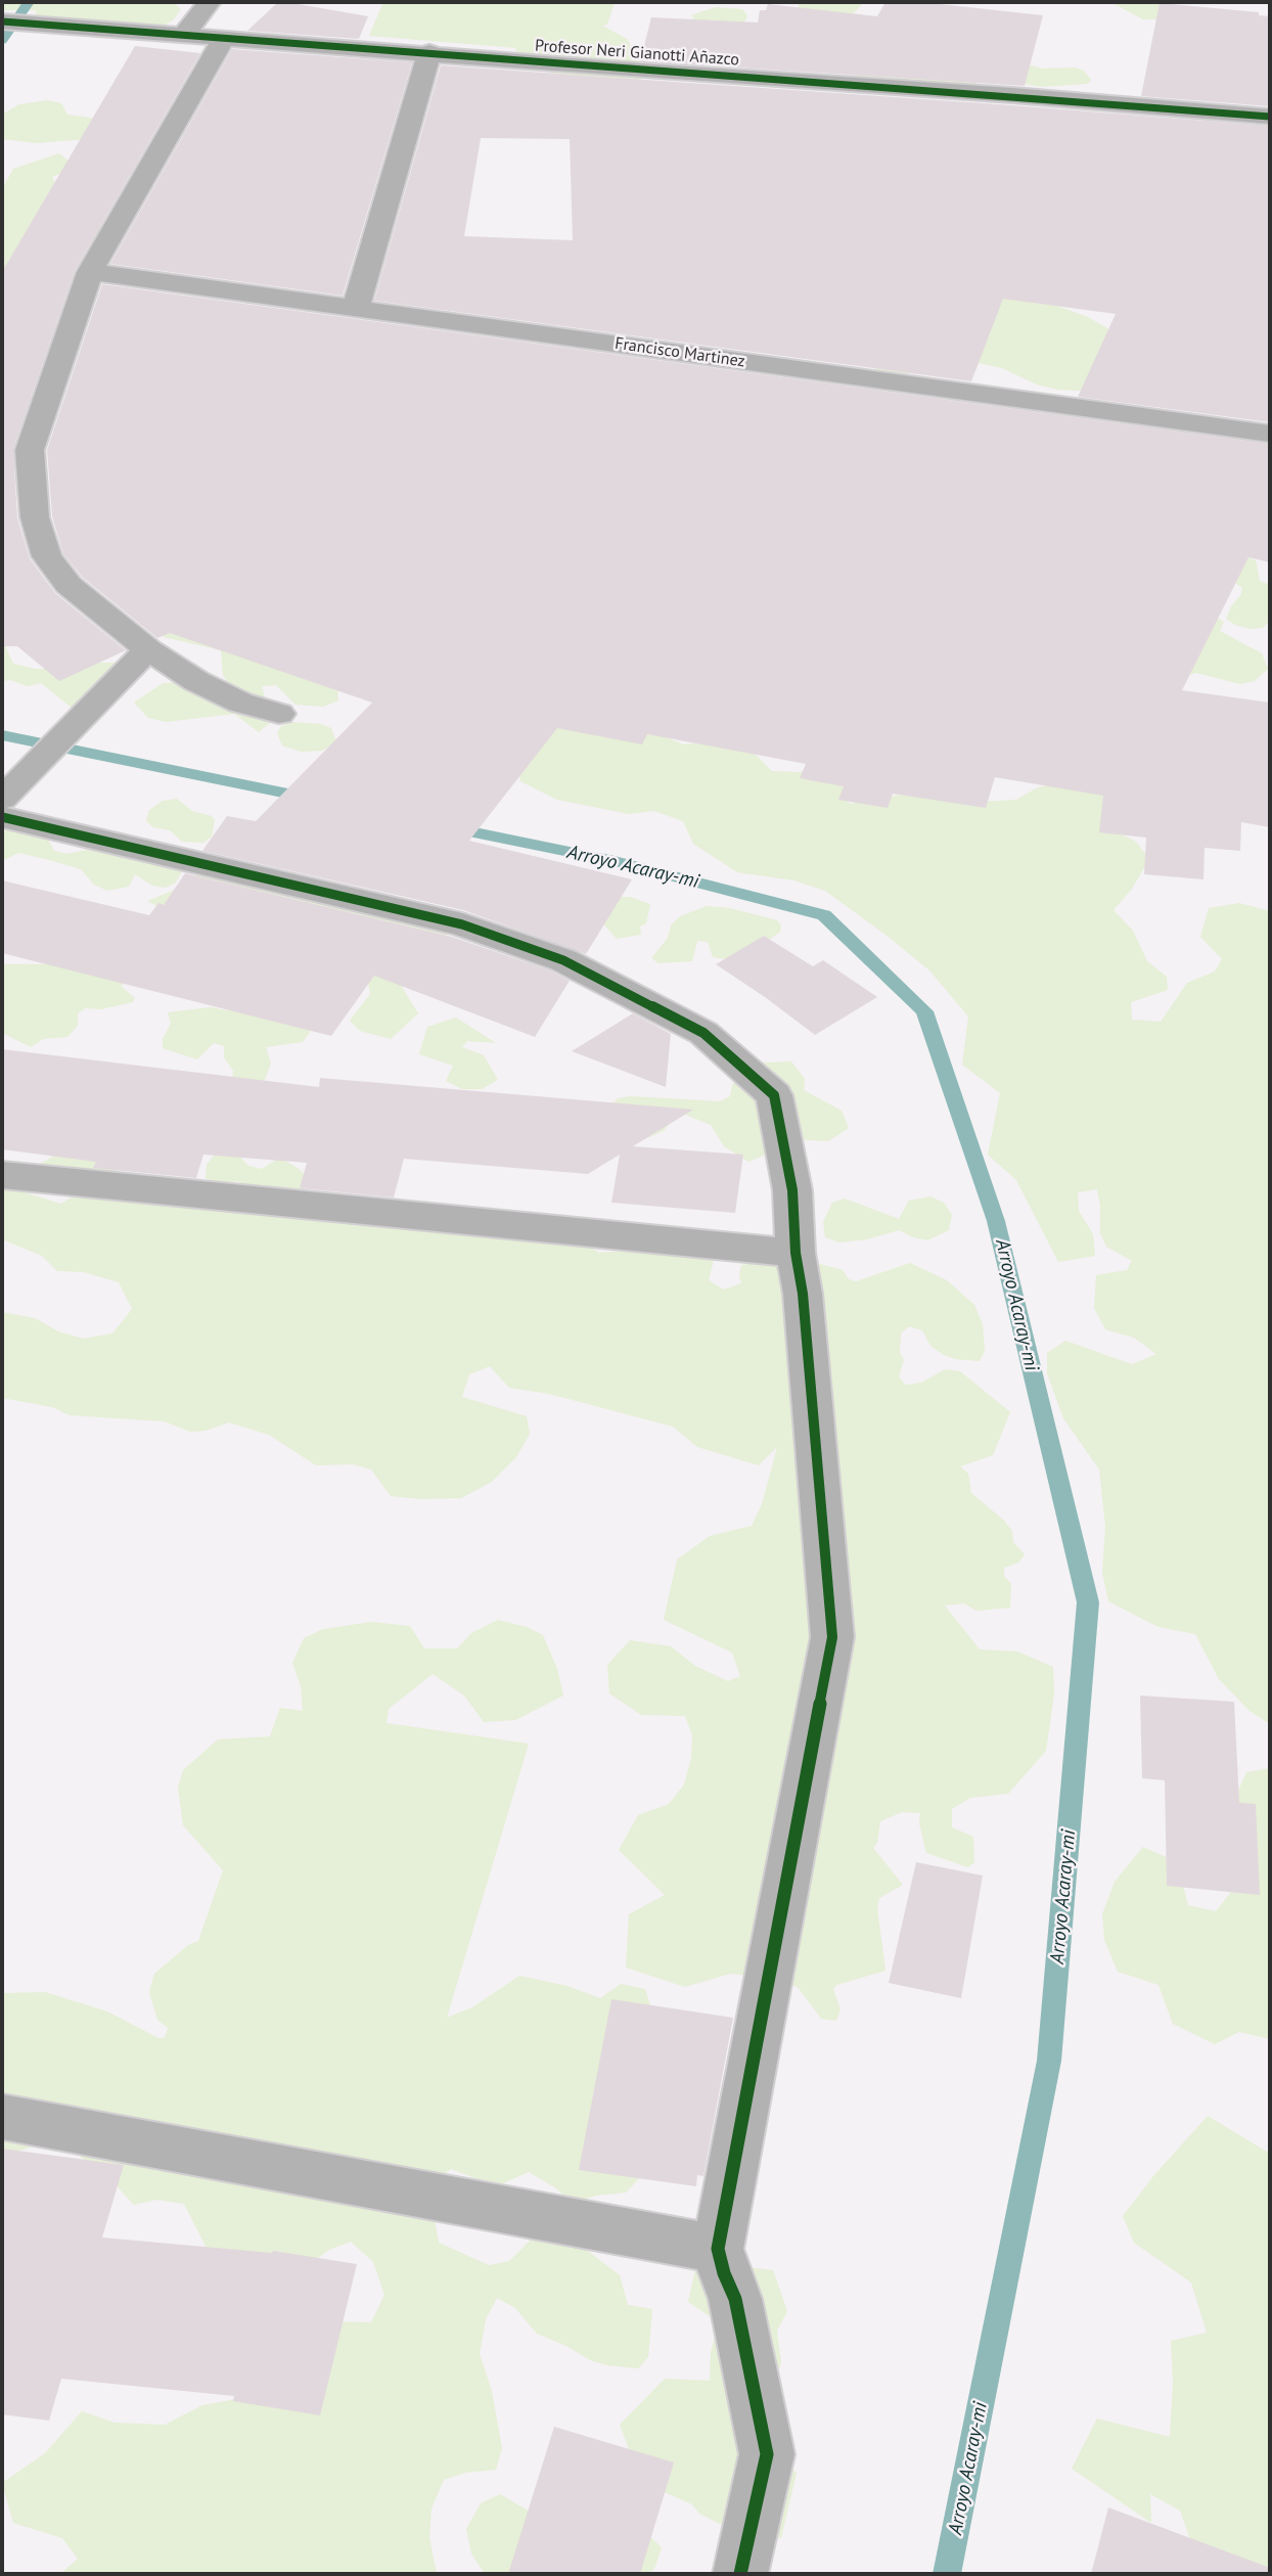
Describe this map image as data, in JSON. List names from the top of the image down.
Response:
{
  "streets": {
    "street": ["Profesor Neri Gianotti Añazco", "Francisco Martinez"]
  },
  "water": ["Arroyo Acaray-mi"]
}
